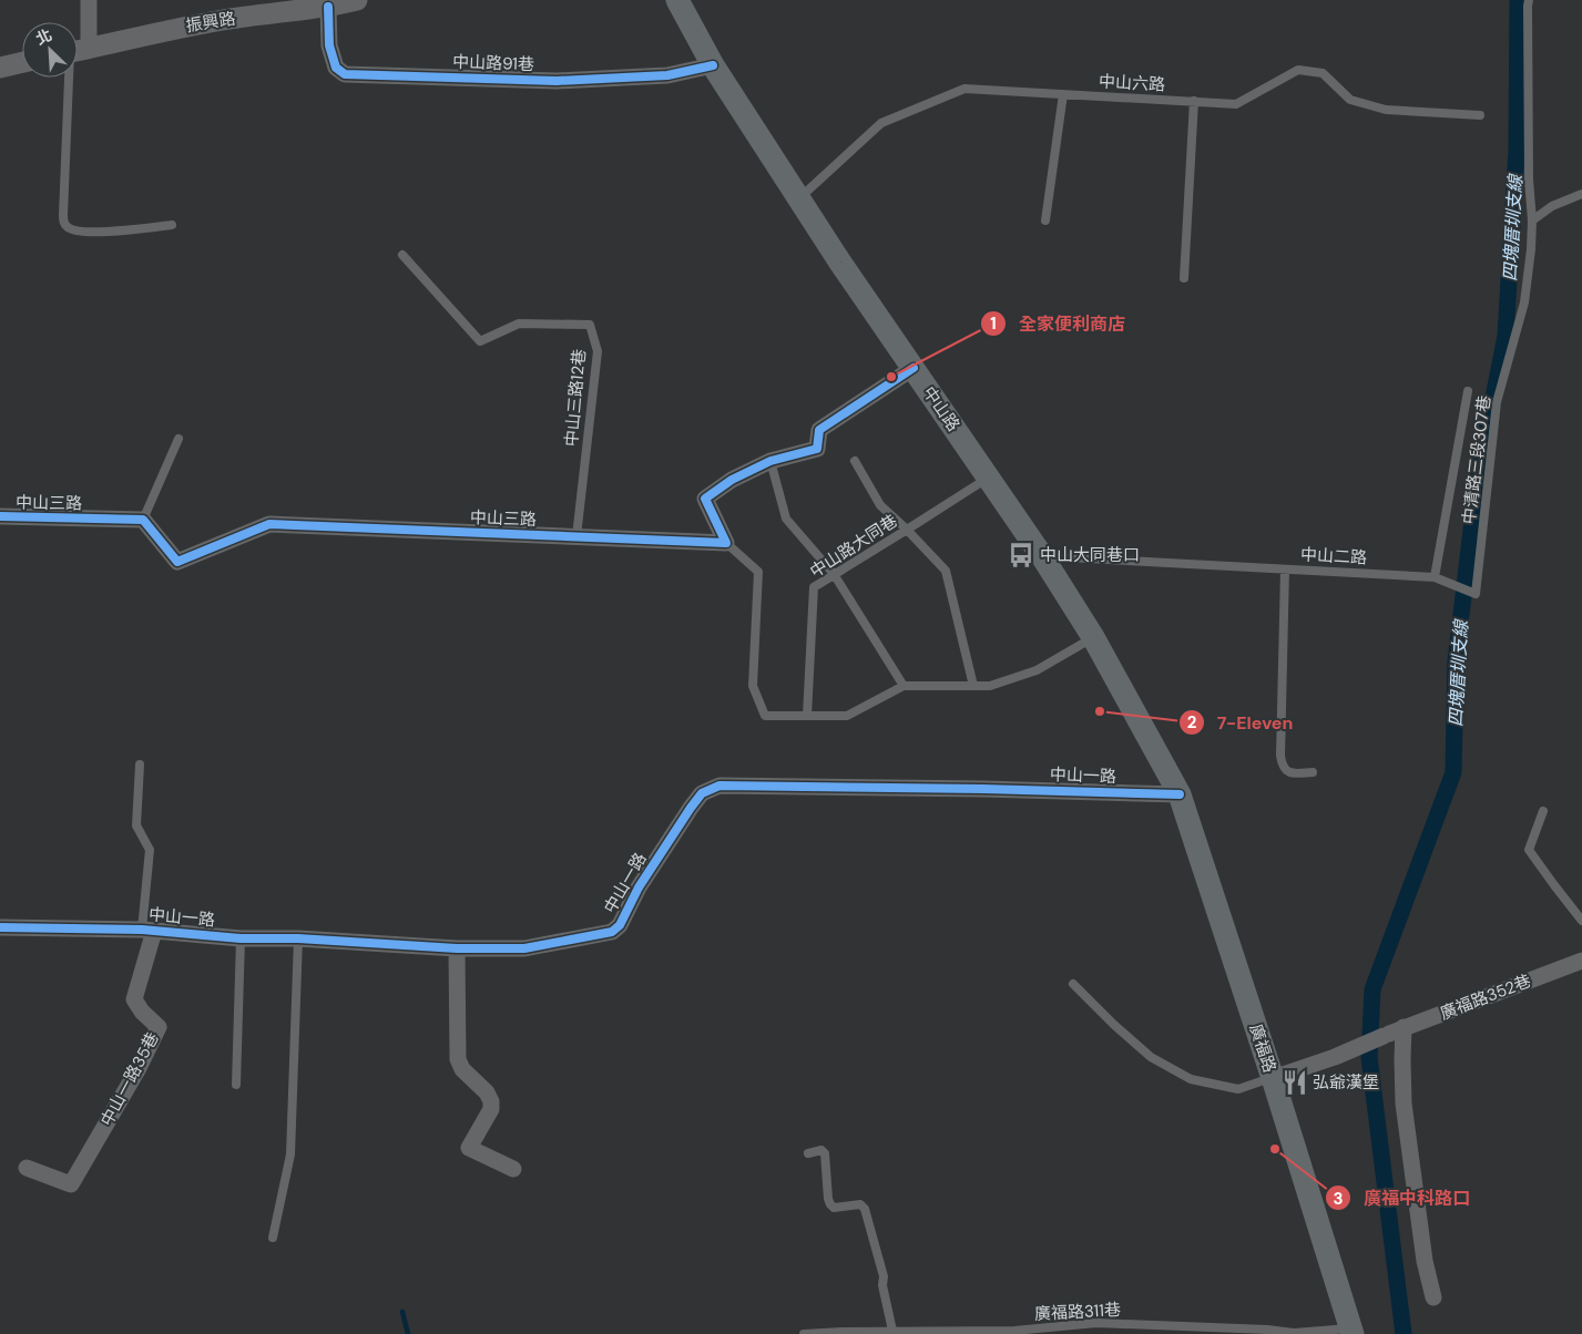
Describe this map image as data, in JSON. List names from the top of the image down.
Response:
{
  "streets": {
    "main road": ["中山路", "廣福路"],
    "street": [
      "振興路",
      "中山路91巷",
      "中山三路",
      "中山一路",
      "廣福路352巷",
      "中山一路35巷"
    ],
    "lane": [
      "中山六路",
      "中山三路12巷",
      "中清路三段307巷",
      "中山路大同巷",
      "中山二路",
      "廣福路311巷"
    ]
  },
  "crossings": [
    ["振興路", "中山路91巷"],
    ["中山路91巷", "中山路"],
    ["中山六路", "中山路"],
    ["中山三路12巷", "中山三路"],
    ["中山路", "中山路大同巷"],
    ["中山路", "中山二路"],
    ["中山路", "中山一路"],
    ["中山路", "廣福路"],
    ["中清路三段307巷", "中山二路"],
    ["中山一路", "廣福路"],
    ["中山一路", "中山一路35巷"],
    ["廣福路352巷", "廣福路"],
    ["廣福路", "廣福路311巷"]
  ],
  "water": ["四塊厝圳支線"],
  "places": {
    "other": ["全家便利商店", "7-Eleven", "廣福中科路口"],
    "bus stop": ["中山大同巷口"],
    "restaurant": ["弘爺漢堡"]
  },
  "north": "top left"
}
